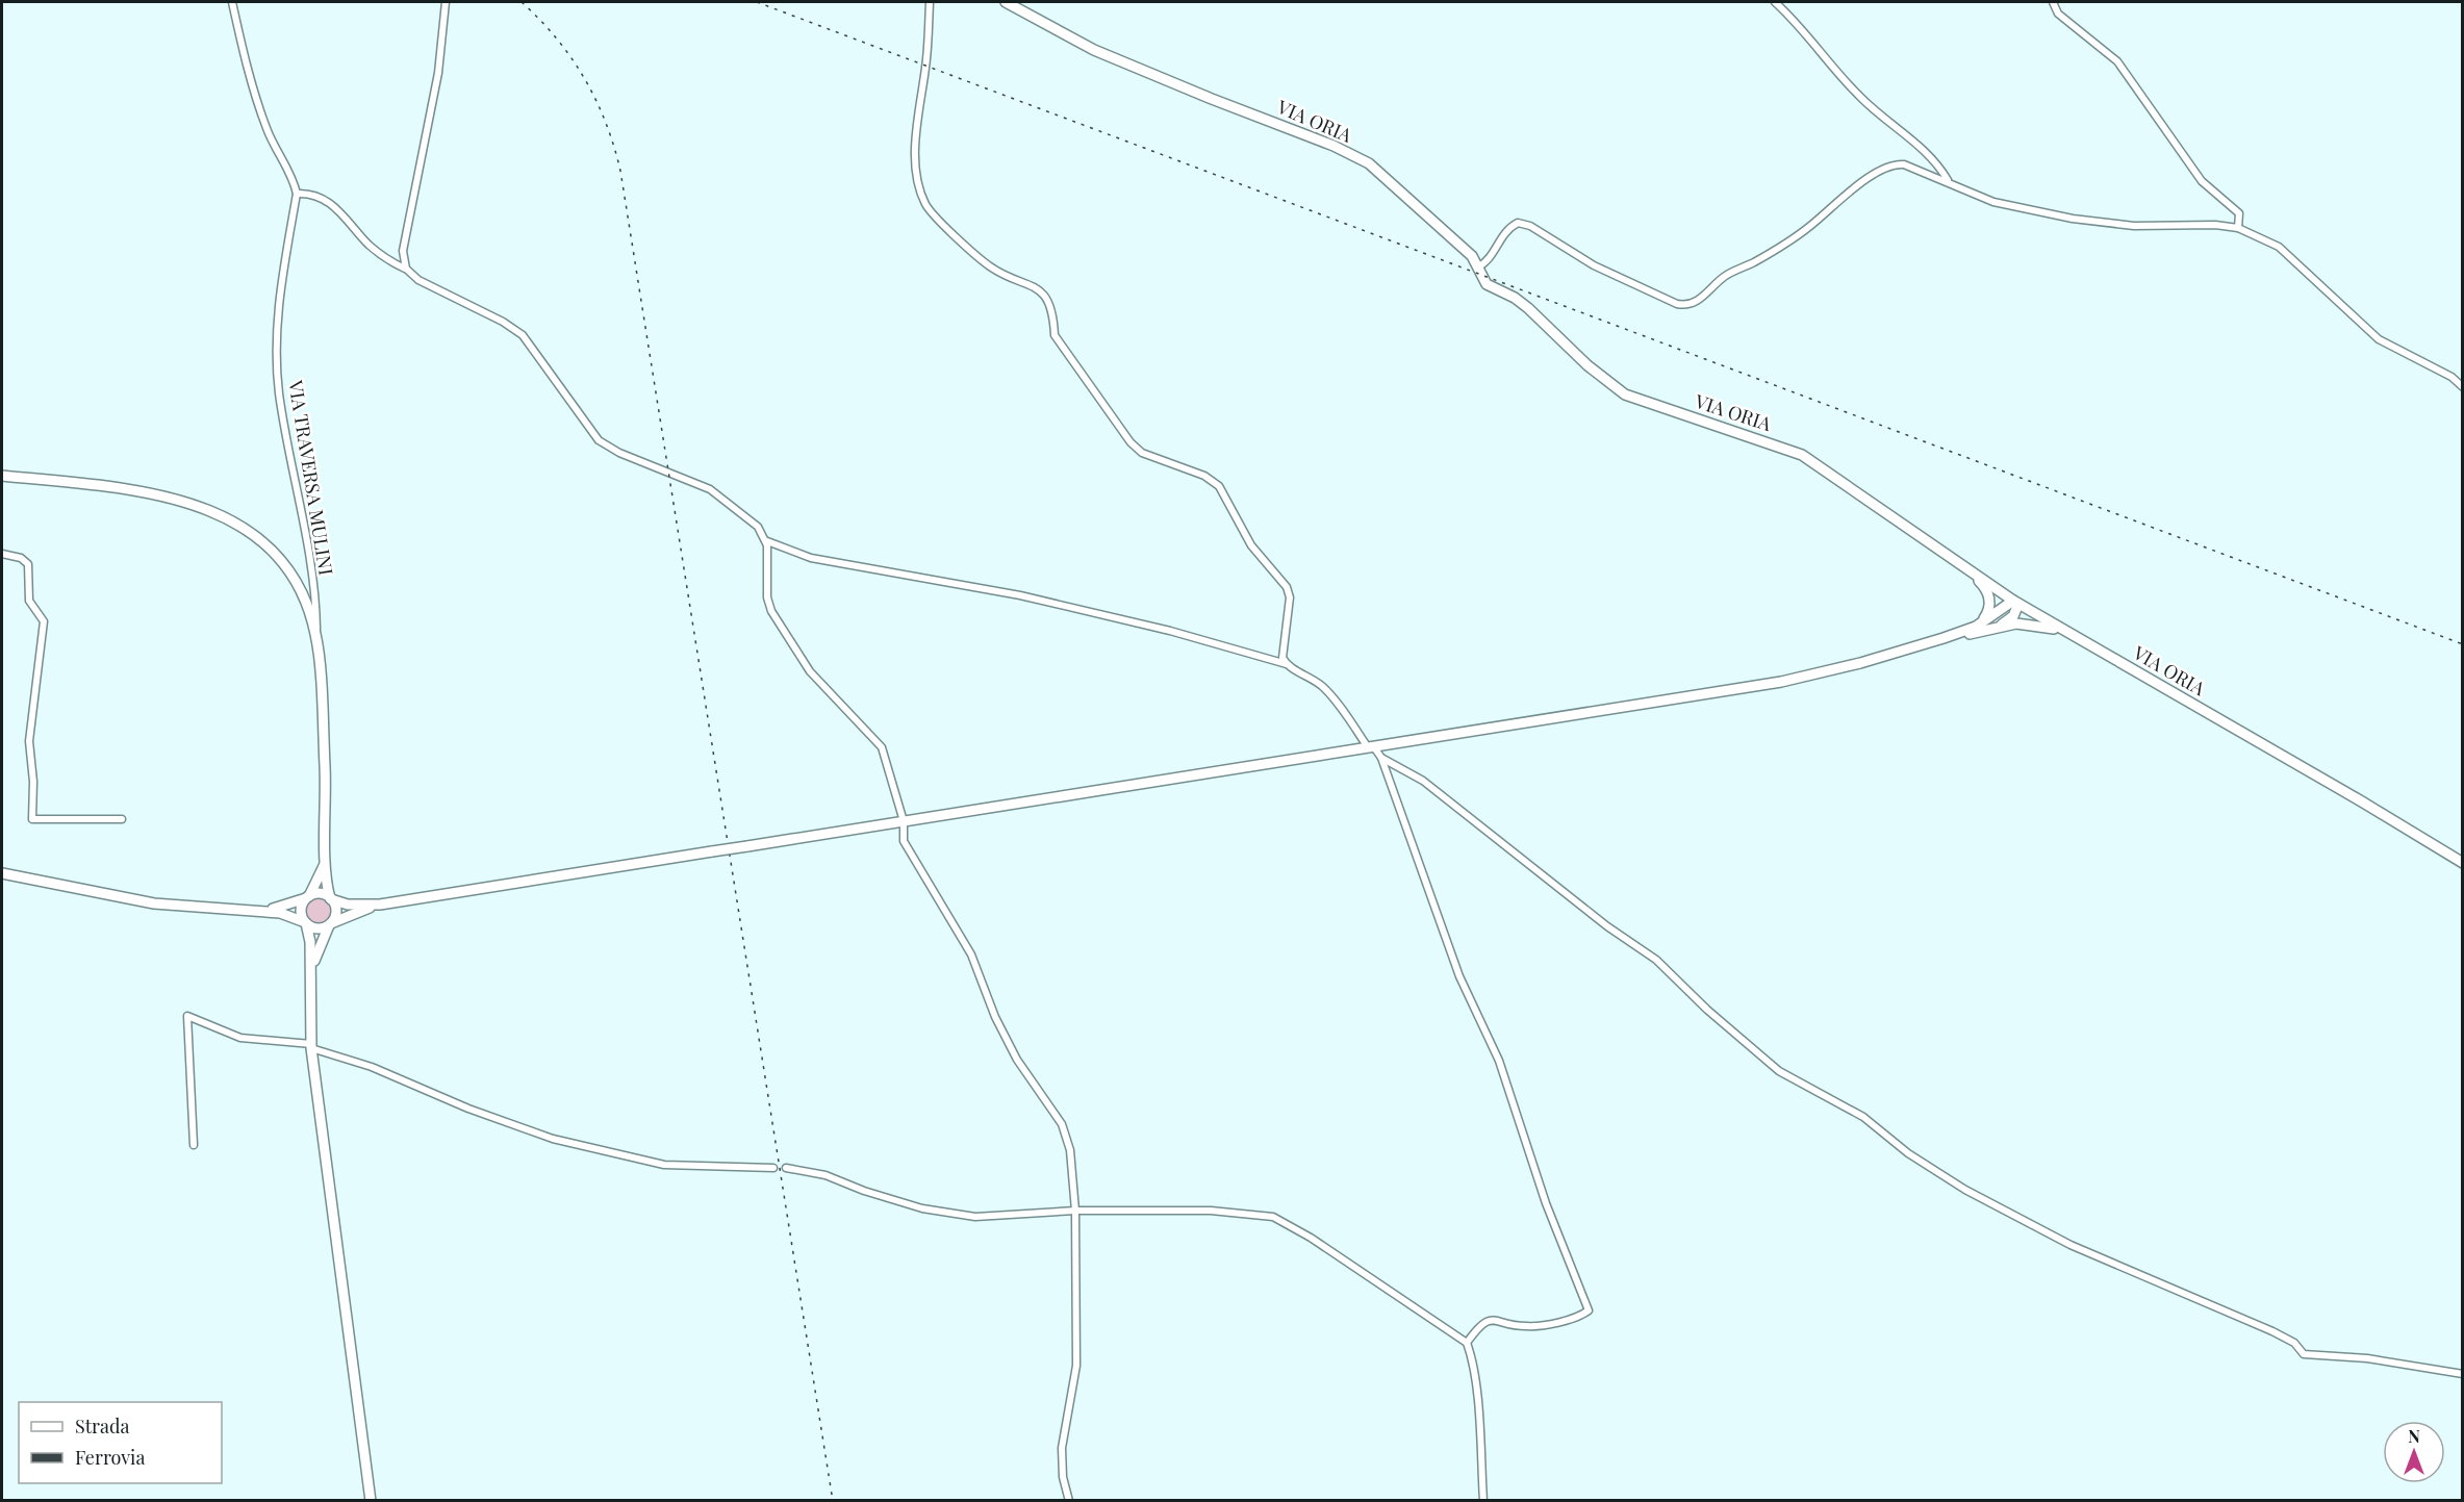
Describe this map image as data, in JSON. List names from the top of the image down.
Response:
{
  "streets": {
    "main road": ["VIA ORIA"],
    "street": ["VIA TRAVERSA MULINI"]
  },
  "legend": ["Strada", "Ferrovia"],
  "north": "top"
}
